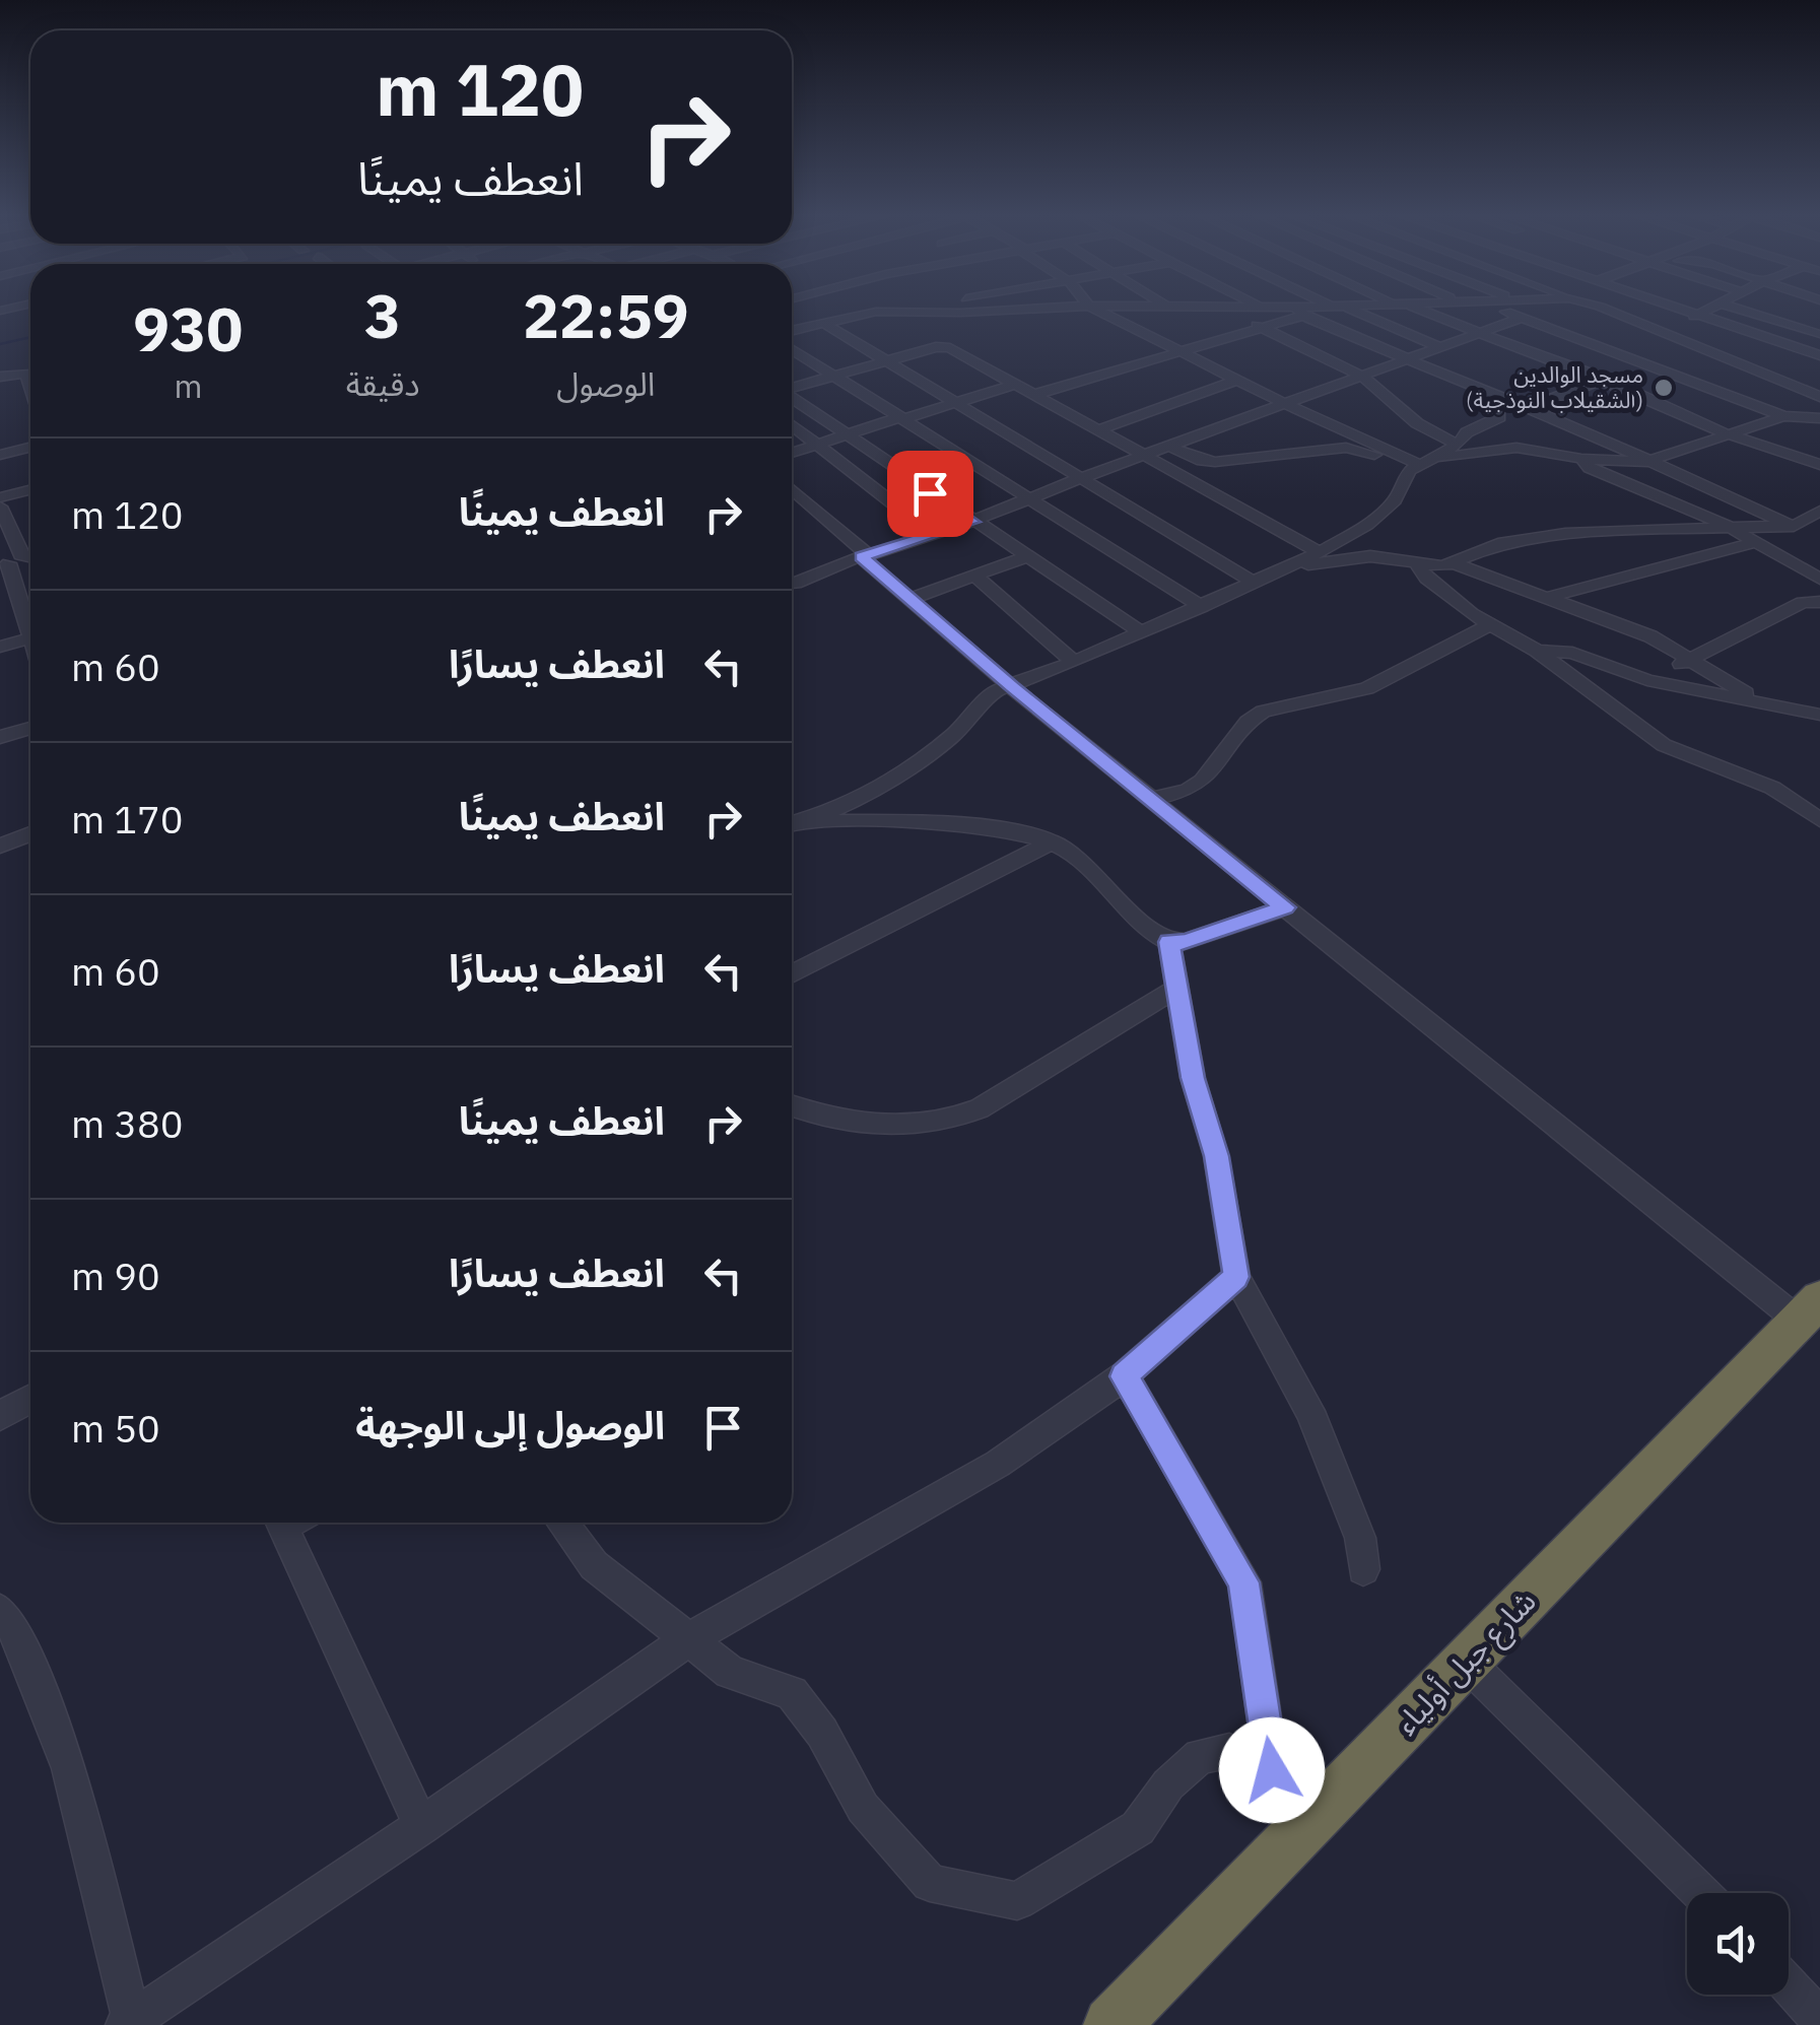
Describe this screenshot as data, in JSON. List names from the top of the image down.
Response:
{
  "streets": {
    "highway": ["شارع جبل أولياء"]
  },
  "places": ["مسجد الوالدين (الشقيلاب النوذجية)"],
  "page": {
    "turn": ["120 m", "انعطف يمينًا"],
    "eta": [
      "22:59",
      "الوصول",
      "3",
      "دقيقة",
      "930",
      "m"
    ],
    "list": [
      {
        "name": "انعطف يمينًا",
        "value": "120 m"
      },
      {
        "name": "انعطف يسارًا",
        "value": "60 m"
      },
      {
        "name": "انعطف يمينًا",
        "value": "170 m"
      },
      {
        "name": "انعطف يسارًا",
        "value": "60 m"
      },
      {
        "name": "انعطف يمينًا",
        "value": "380 m"
      },
      {
        "name": "انعطف يسارًا",
        "value": "90 m"
      },
      {
        "name": "الوصول إلى الوجهة",
        "value": "50 m"
      }
    ]
  }
}
